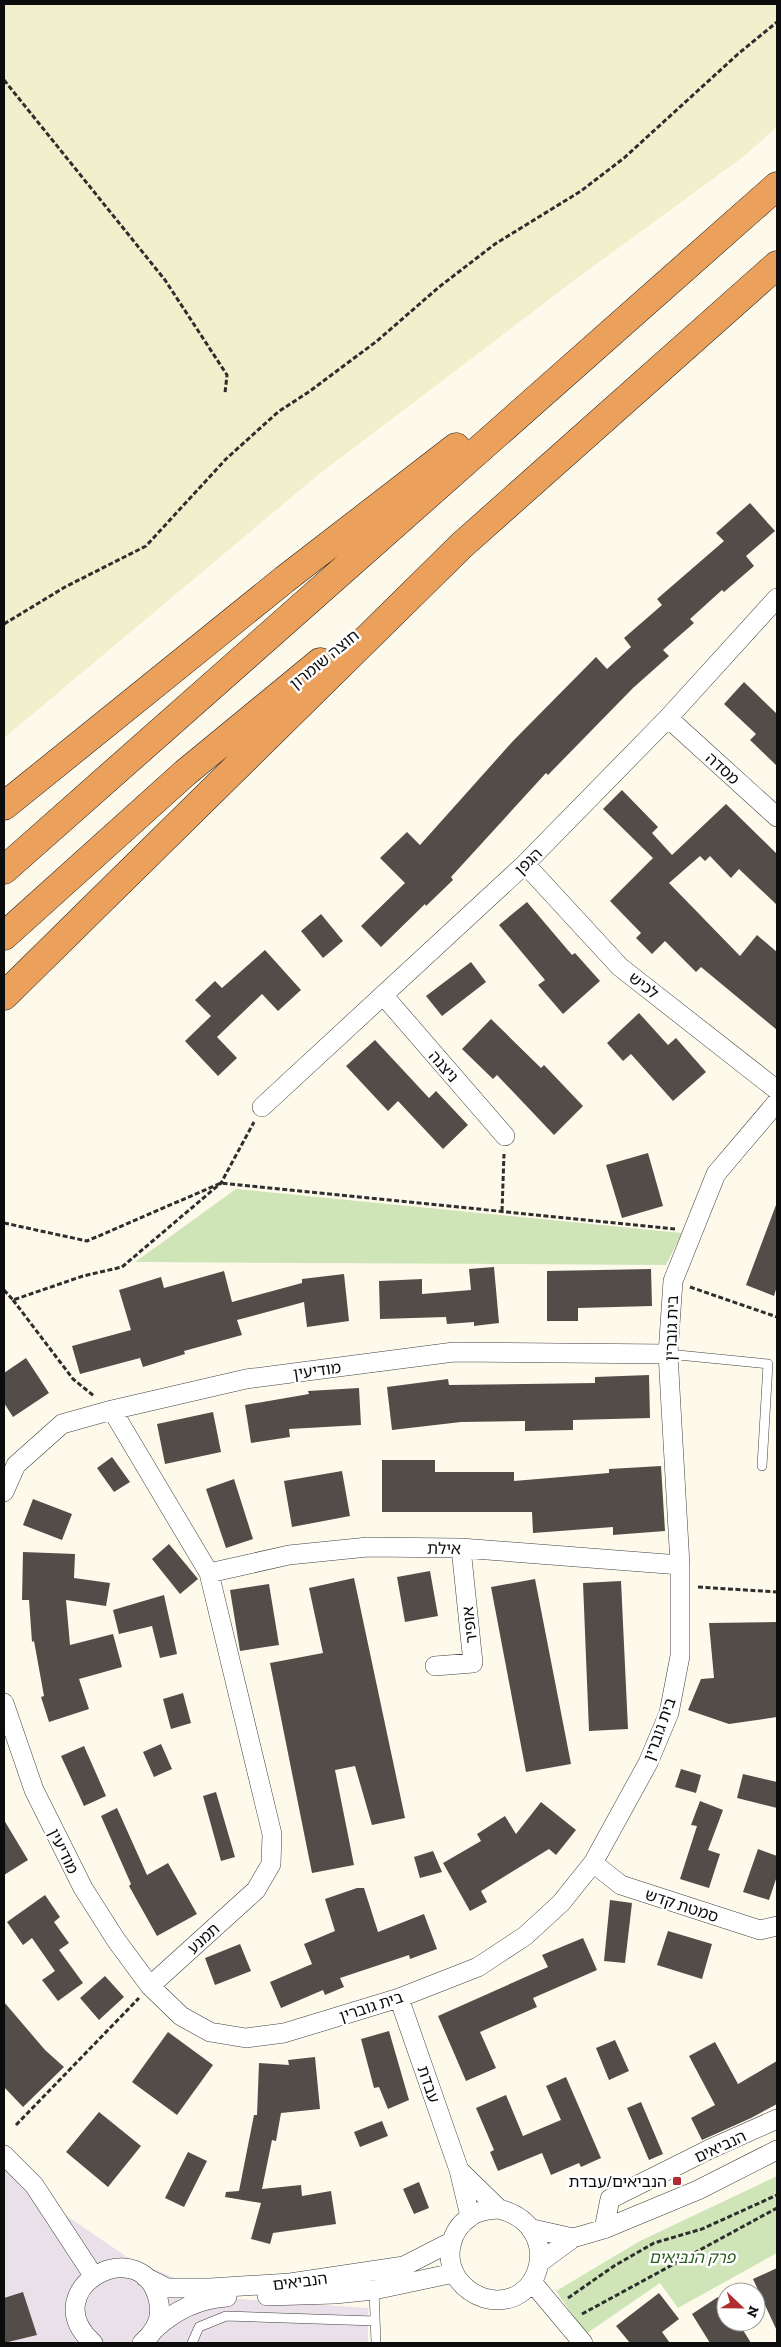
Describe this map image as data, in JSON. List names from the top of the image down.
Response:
{
  "streets": {
    "highway": ["חוצה שומרון"],
    "street": [
      "מסדה",
      "הגפן",
      "לכיש",
      "ניצנה",
      "בית גוברין",
      "מודיעין",
      "אילת",
      "אופיר",
      "סמטת קדש",
      "תמנע",
      "עבדת",
      "הנביאים"
    ]
  },
  "crossings": [
    ["מסדה", "הגפן"],
    ["הגפן", "לכיש"],
    ["הגפן", "ניצנה"],
    ["בית גוברין", "מודיעין"],
    ["בית גוברין", "אילת"],
    ["בית גוברין", "סמטת קדש"],
    ["בית גוברין", "תמנע"],
    ["בית גוברין", "עבדת"],
    ["מודיעין", "תמנע"],
    ["אילת", "אופיר"],
    ["אילת", "תמנע"],
    ["עבדת", "הנביאים"]
  ],
  "parks": ["פרק הנביאים"],
  "places": {
    "transit": ["הנביאים/עבדת"]
  },
  "north": "right"
}
